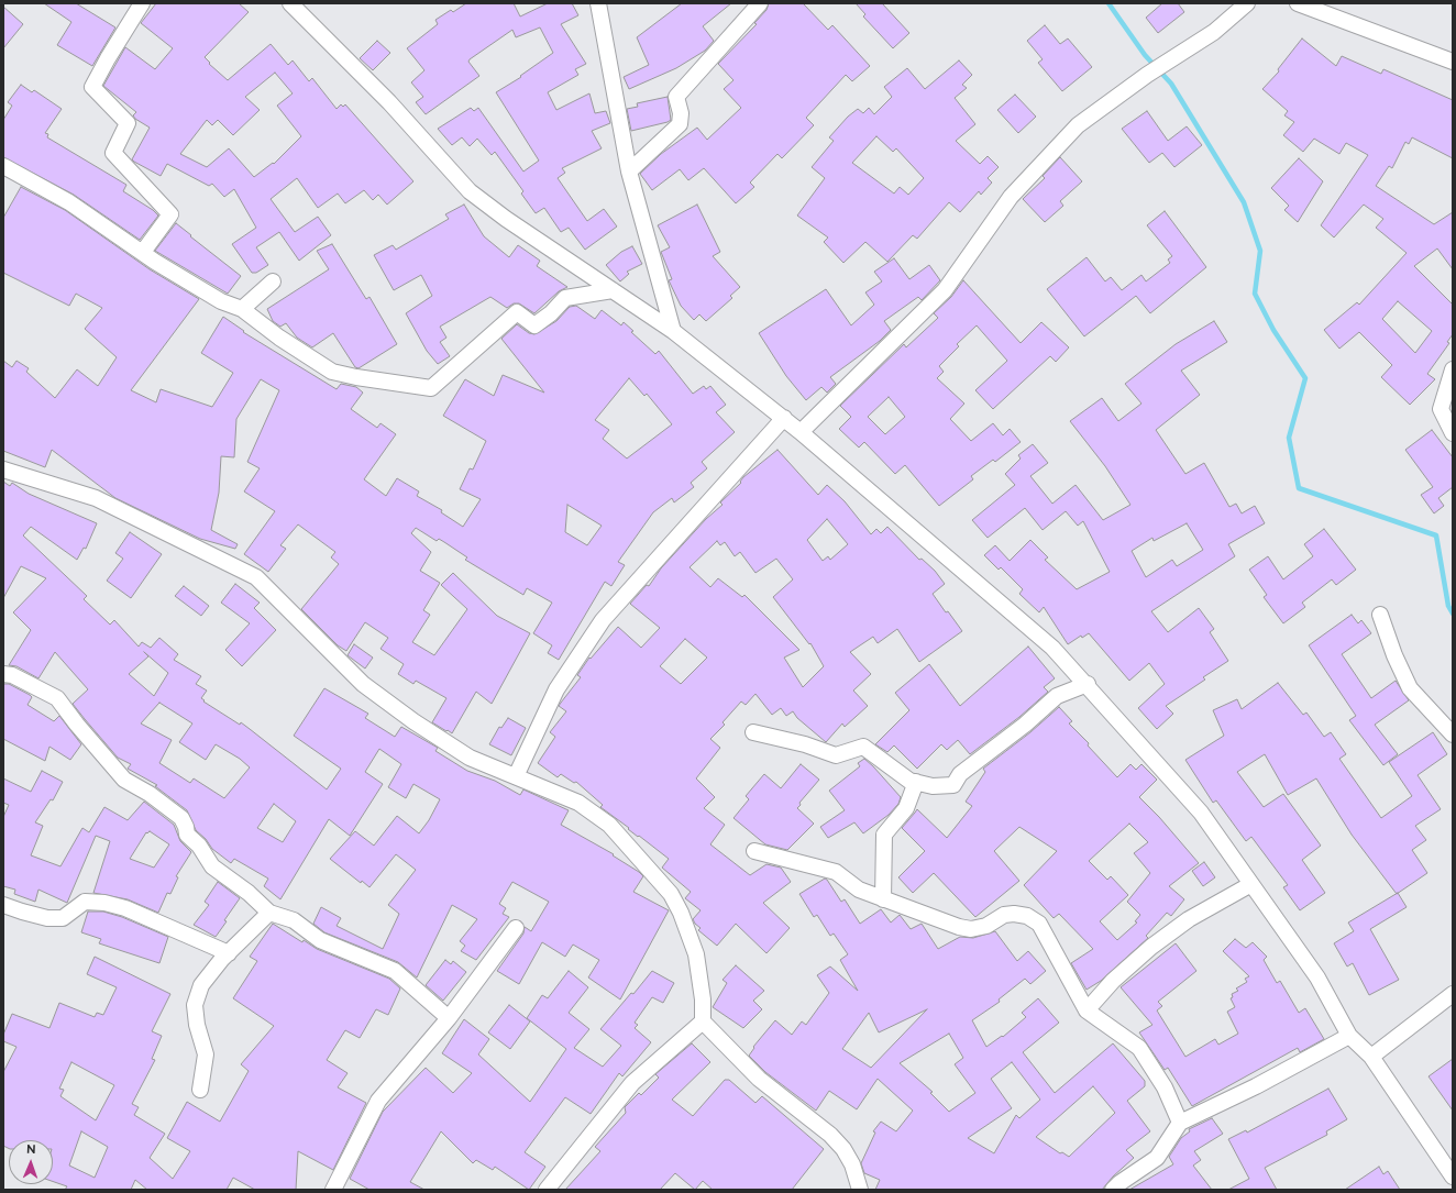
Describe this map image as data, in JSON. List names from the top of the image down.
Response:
{
  "north": "top"
}
